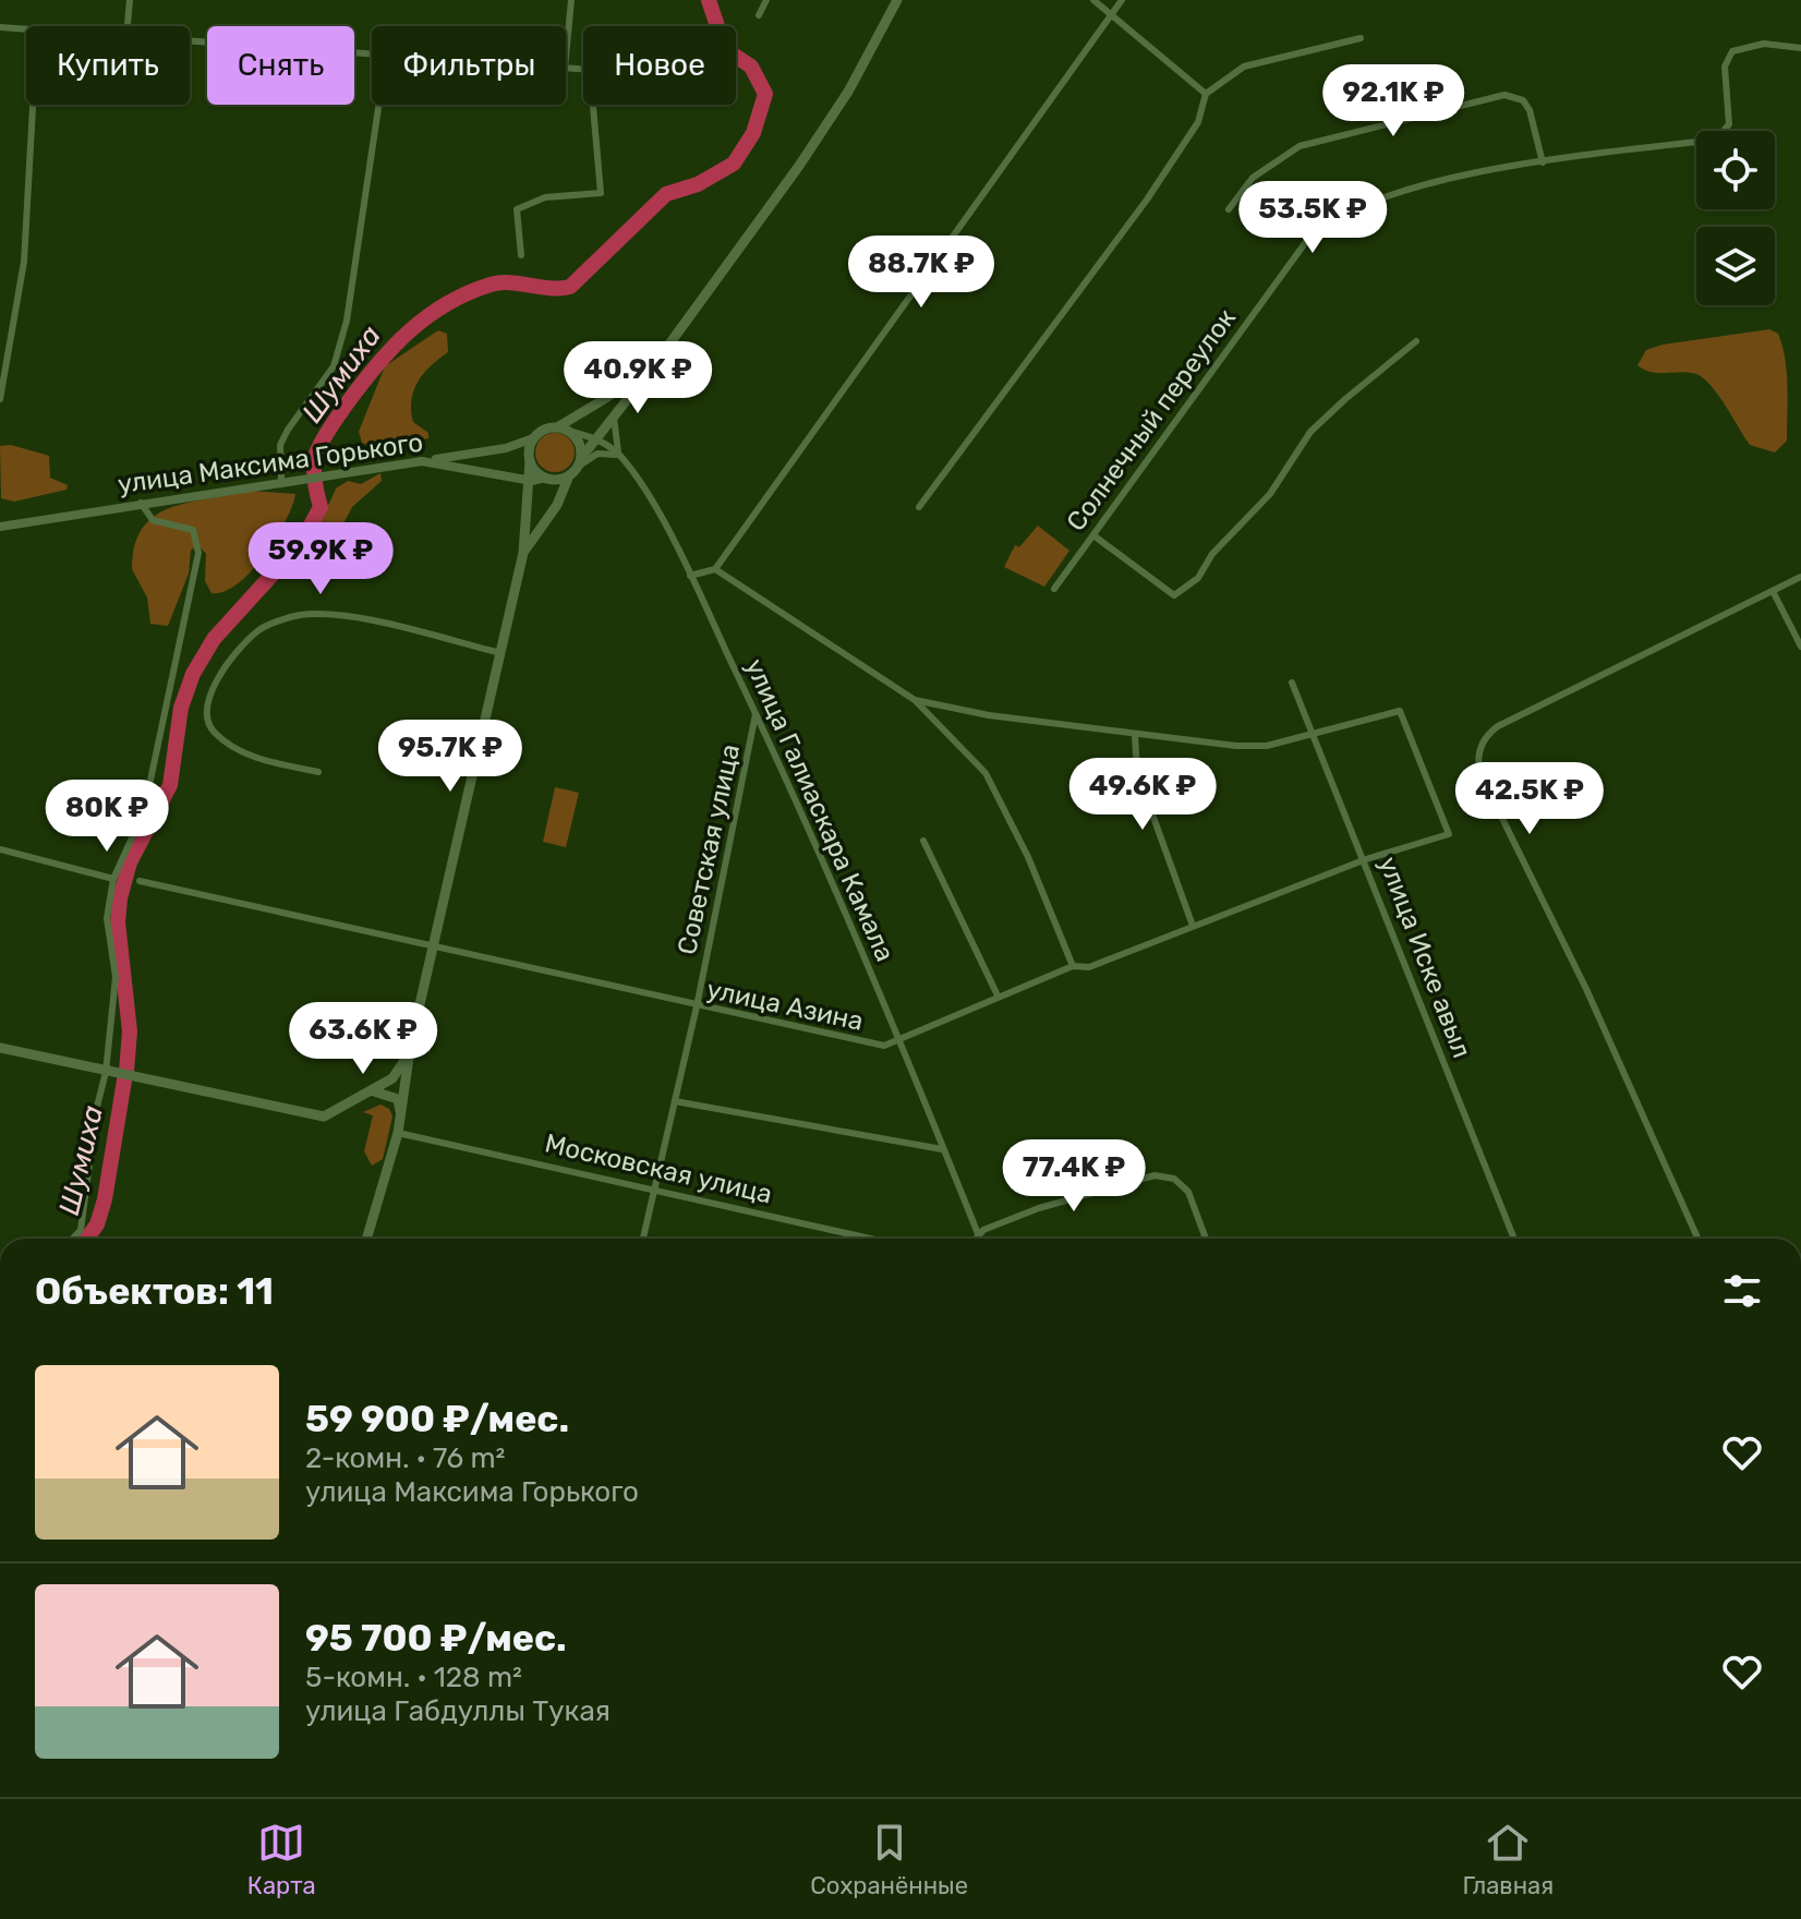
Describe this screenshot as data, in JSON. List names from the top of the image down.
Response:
{
  "streets": {
    "main road": ["улица Максима Горького"],
    "street": [
      "Солнечный переулок",
      "улица Галиаскара Камала",
      "Советская улица",
      "улица Иске авыл",
      "улица Азина",
      "Московская улица"
    ]
  },
  "crossings": [
    ["улица Максима Горького", "улица Галиаскара Камала"],
    ["улица Галиаскара Камала", "Советская улица"],
    ["улица Галиаскара Камала", "улица Азина"],
    ["Советская улица", "улица Азина"],
    ["Советская улица", "Московская улица"],
    ["улица Иске авыл", "улица Азина"]
  ],
  "water": ["Шумиха"],
  "page": {
    "chip": [
      "Купить",
      "Снять",
      "Фильтры",
      "Новое"
    ],
    "price": [
      "92.1K ₽",
      "53.5K ₽",
      "88.7K ₽",
      "40.9K ₽",
      "59.9K ₽",
      "95.7K ₽",
      "49.6K ₽",
      "42.5K ₽",
      "80K ₽",
      "63.6K ₽",
      "77.4K ₽"
    ],
    "heading": "Объектов: 11",
    "list": [
      {
        "name": "59 900 ₽/мес.",
        "note": "2-комн. · 76 m² · улица Максима Горького"
      },
      {
        "name": "95 700 ₽/мес.",
        "note": "5-комн. · 128 m² · улица Габдуллы Тукая"
      }
    ],
    "tabs": ["Карта", "Сохранённые", "Главная"]
  }
}
